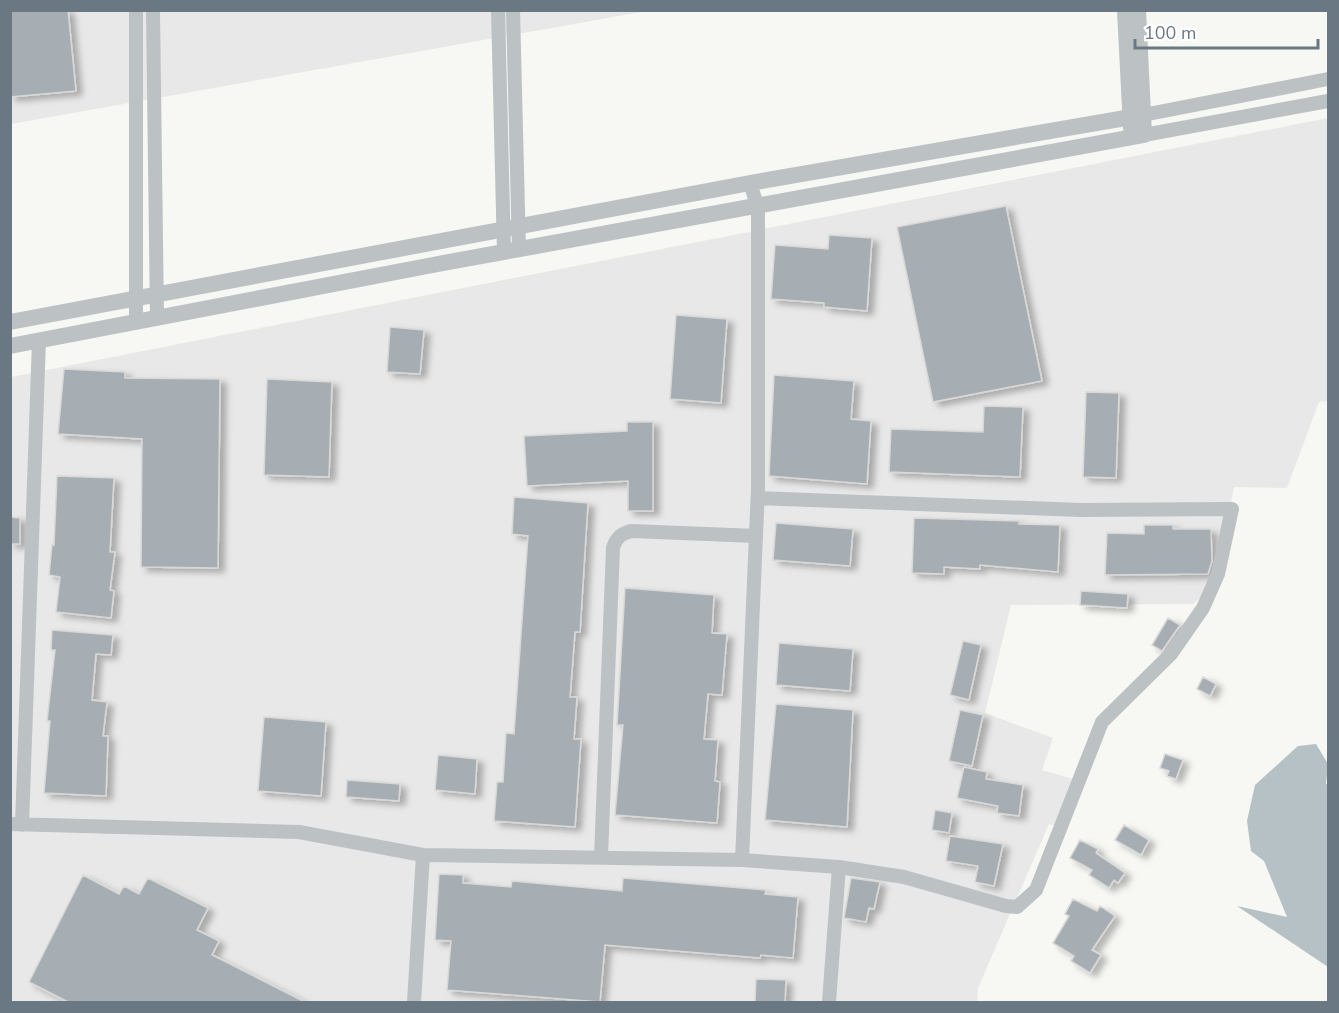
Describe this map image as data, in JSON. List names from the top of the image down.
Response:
{
  "scale_bar": "100 m"
}
